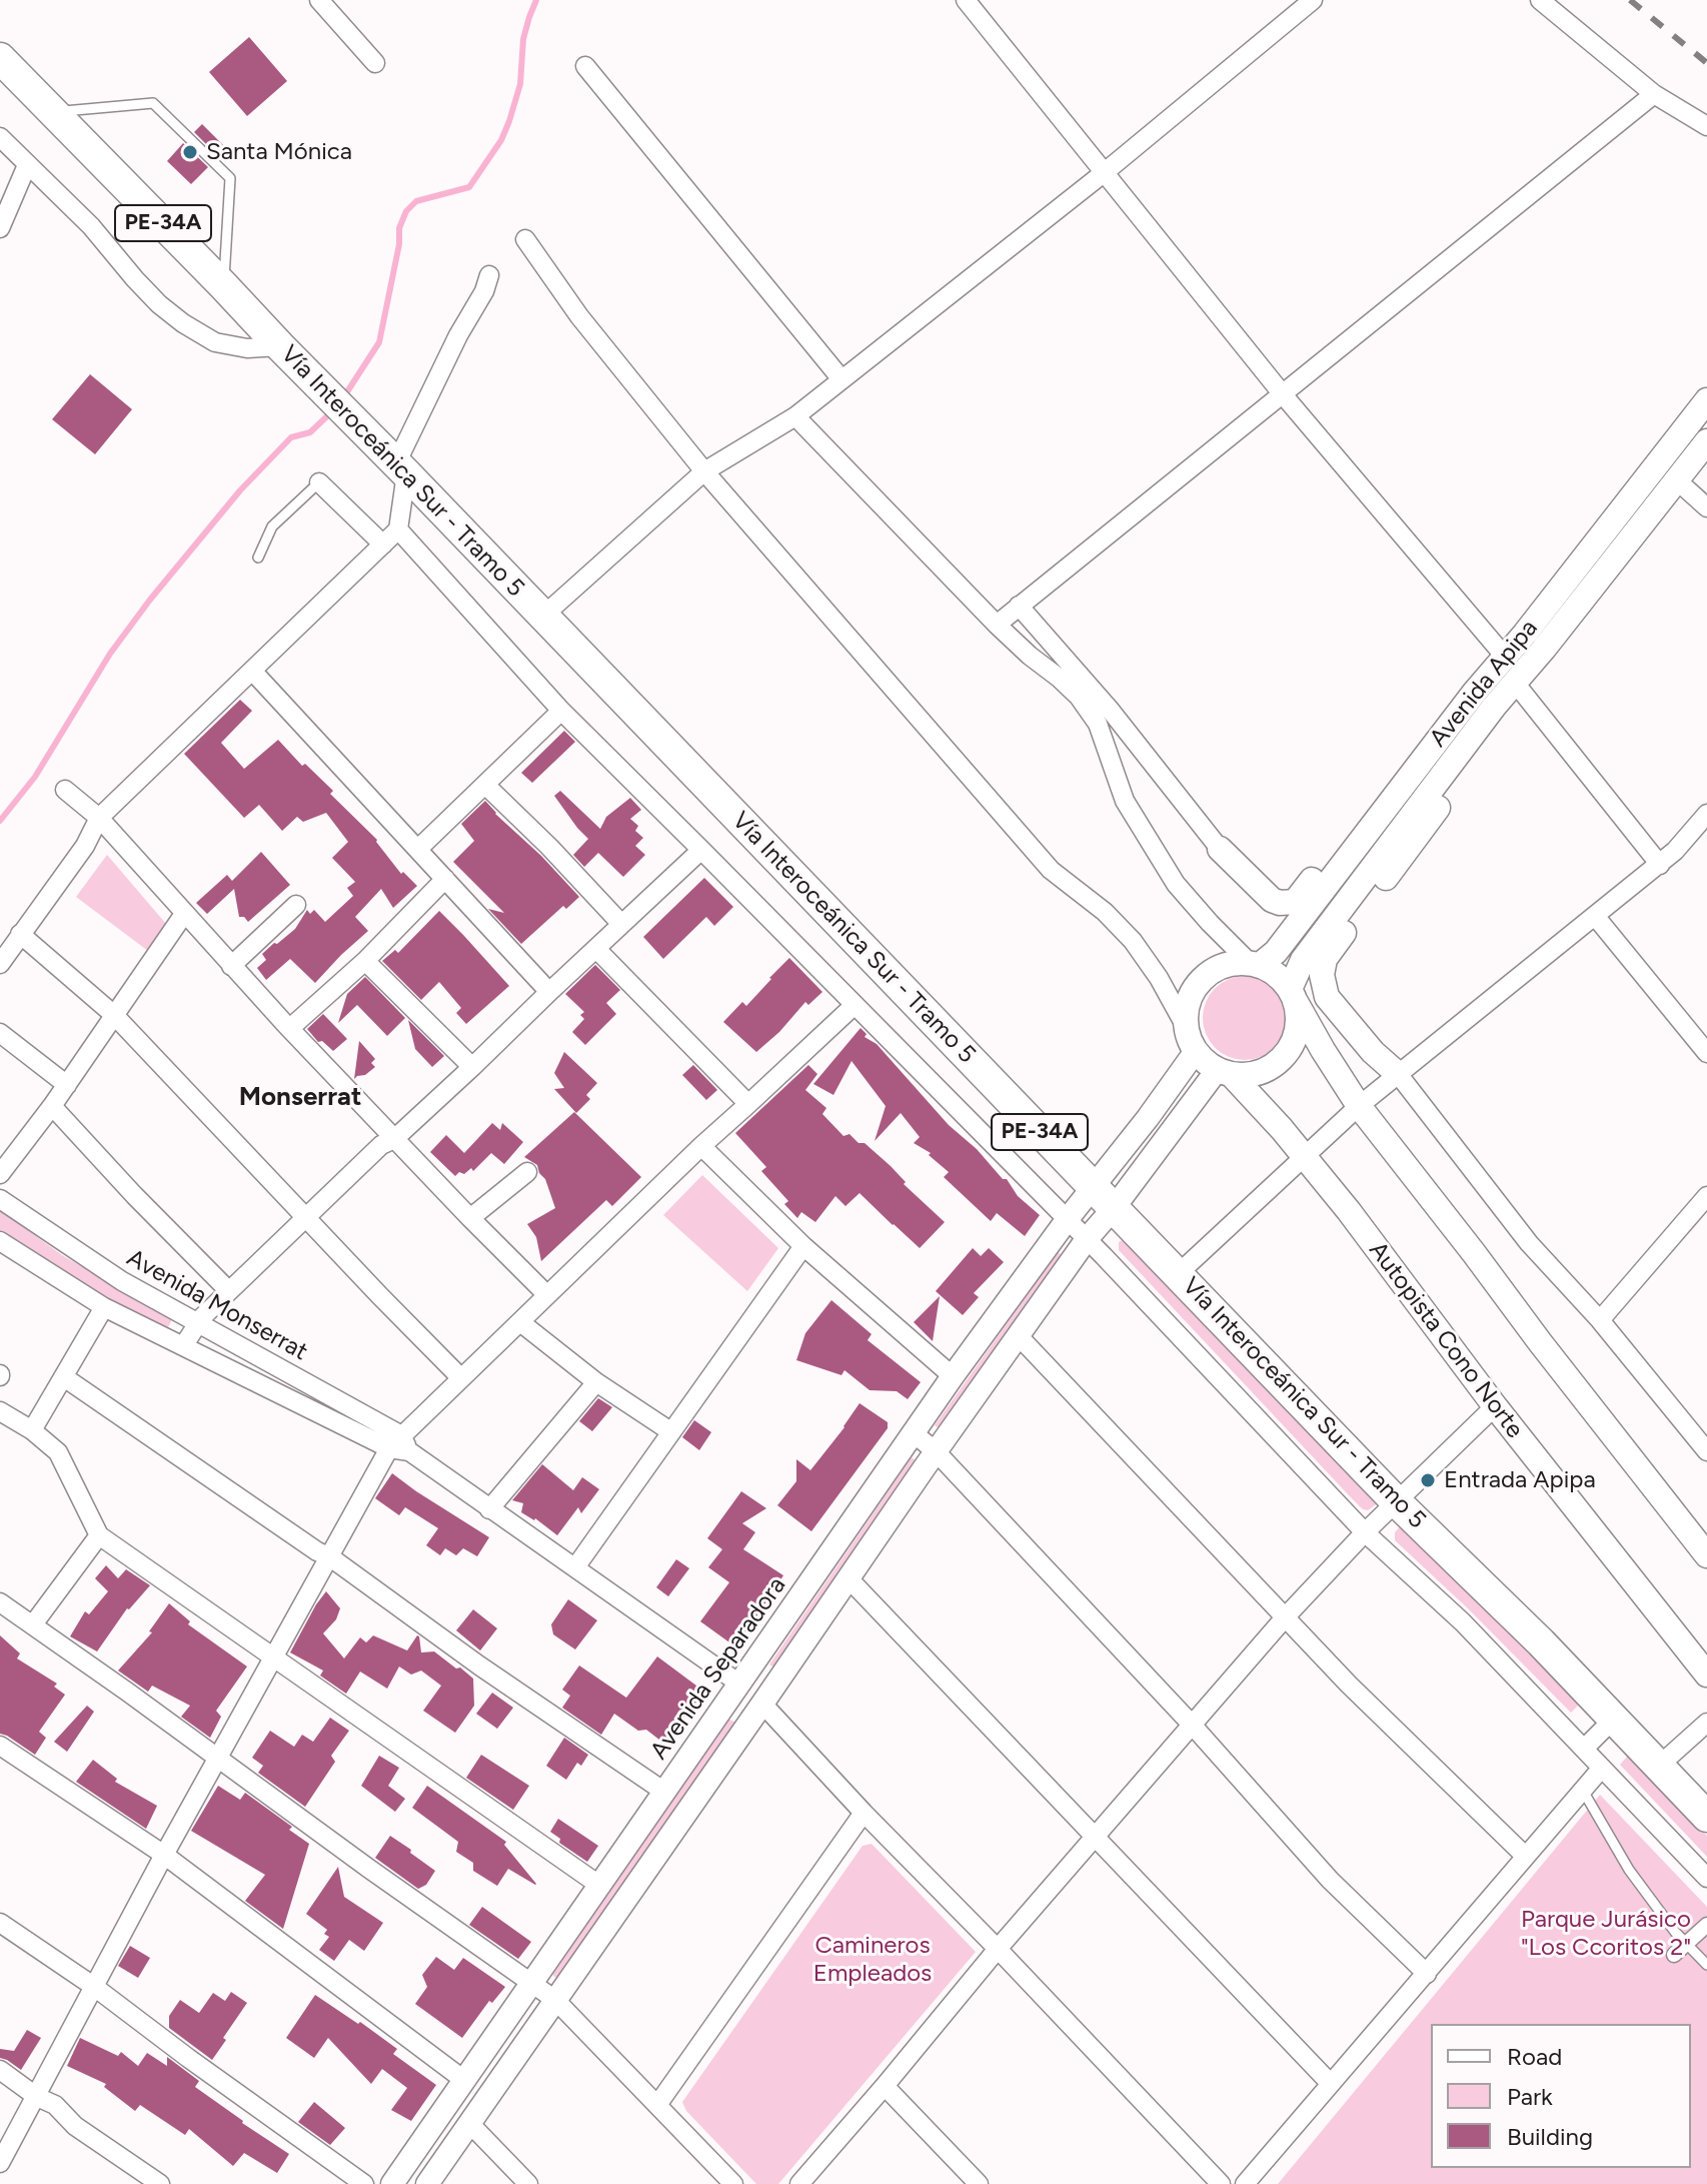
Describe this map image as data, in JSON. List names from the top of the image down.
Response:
{
  "streets": {
    "highway": ["PE-34A", "Vía Interoceánica Sur - Tramo 5"],
    "main road": ["Avenida Apipa", "Autopista Cono Norte"],
    "street": ["Avenida Monserrat", "Avenida Separadora"]
  },
  "crossings": [
    ["Vía Interoceánica Sur - Tramo 5", "Avenida Separadora"],
    ["Avenida Apipa", "Autopista Cono Norte"],
    ["Avenida Monserrat", "Avenida Separadora"]
  ],
  "districts": ["Monserrat"],
  "parks": ["Parque Jurásico \"Los Ccoritos 2\"", "Camineros Empleados"],
  "places": ["Santa Mónica", "Entrada Apipa"],
  "legend": ["Road", "Park", "Building"]
}
